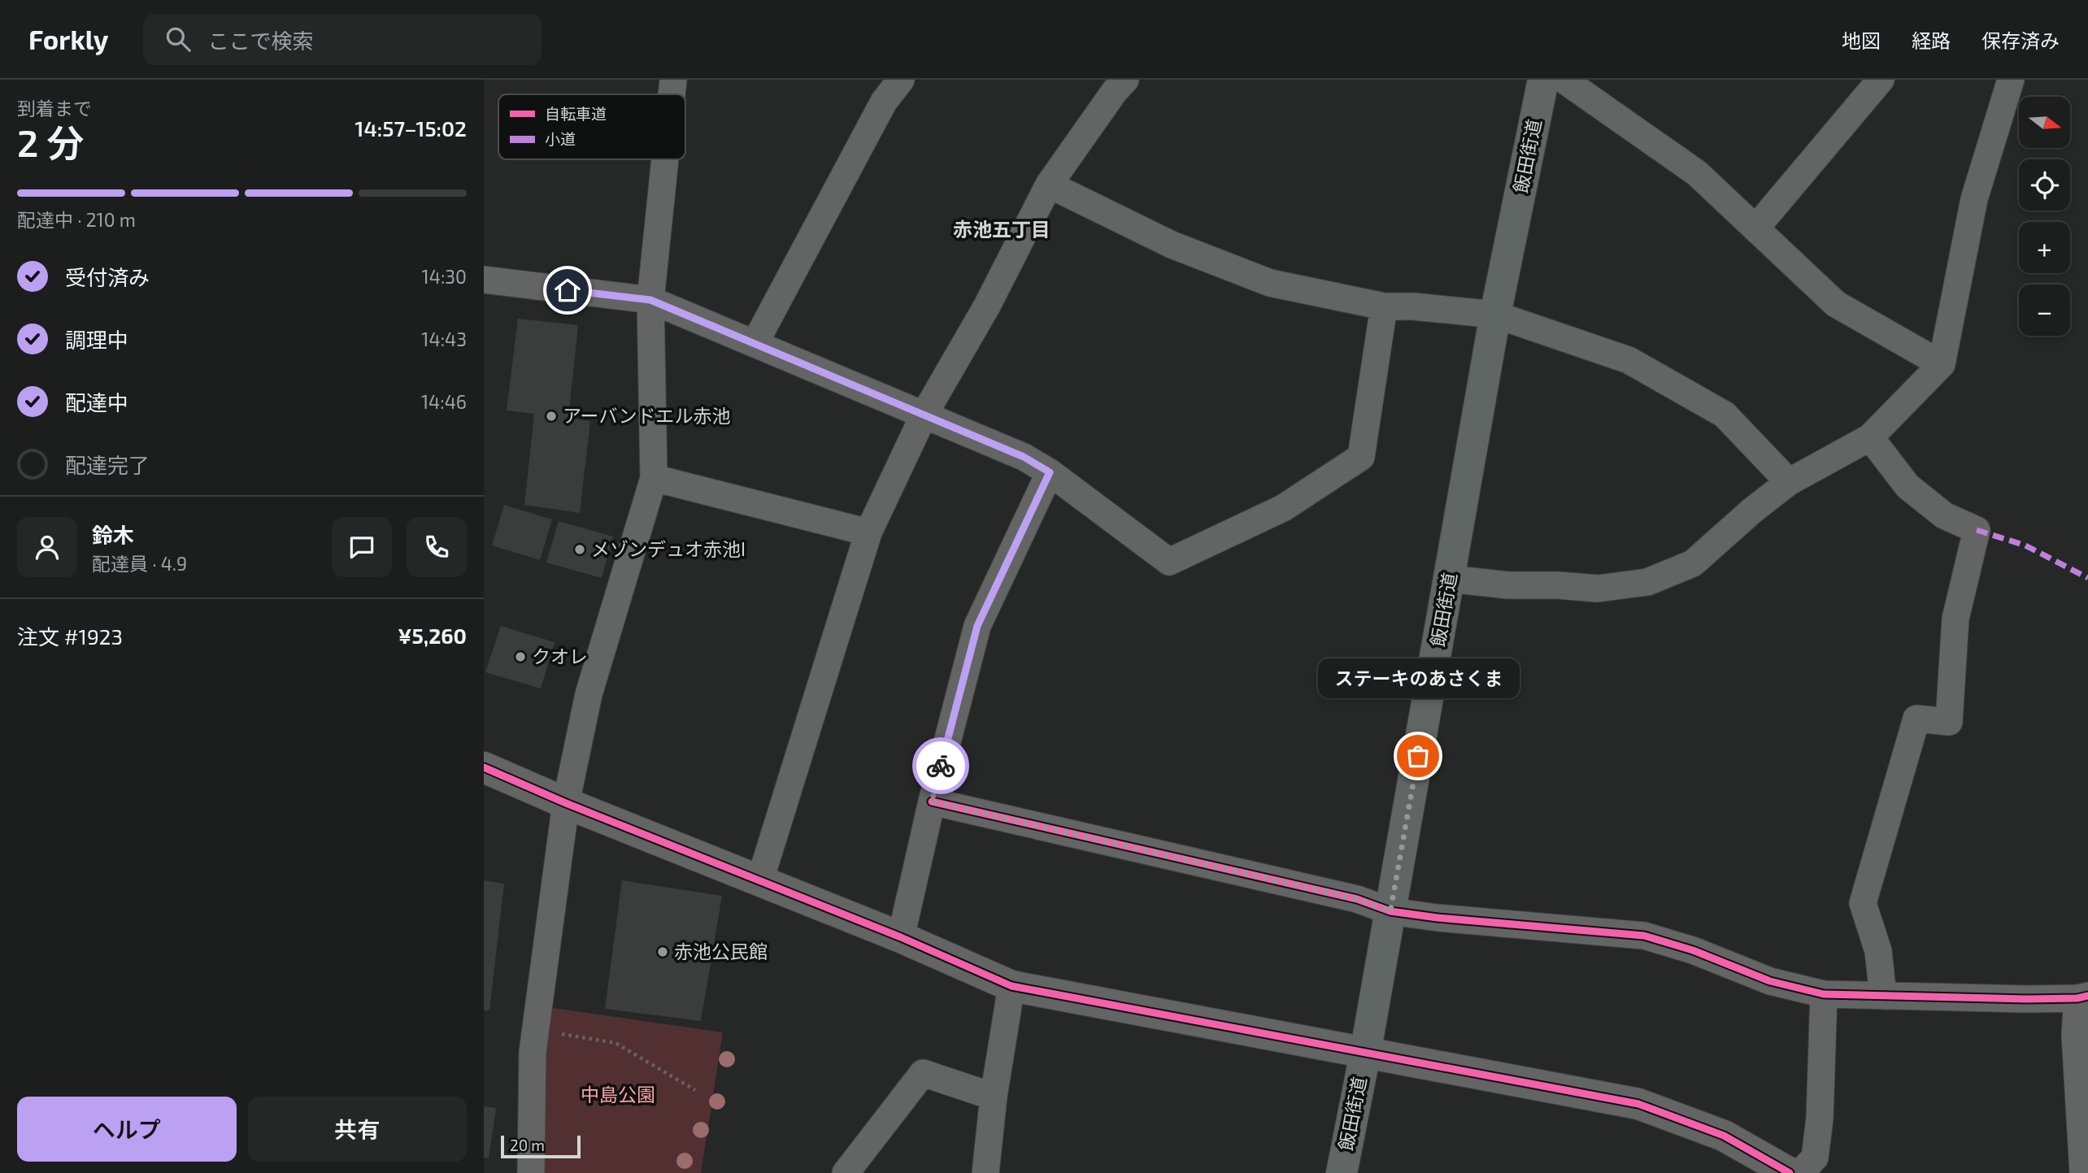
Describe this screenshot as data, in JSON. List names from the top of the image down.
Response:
{
  "streets": {
    "main road": ["飯田街道"]
  },
  "districts": ["赤池五丁目"],
  "parks": ["中島公園"],
  "places": [
    "アーバンドエル赤池",
    "メゾンデュオ赤池I",
    "クオレ",
    "ステーキのあさくま",
    "赤池公民館"
  ],
  "legend": ["自転車道", "小道"],
  "scale_bar": "20 m",
  "north": "right",
  "page": {
    "header": "Forkly",
    "search": "ここで検索",
    "nav": ["地図", "経路", "保存済み"],
    "heading": ["2 分", "到着まで", "14:57–15:02"],
    "panel": [
      "鈴木",
      "配達員 · 4.9",
      "注文 #1923",
      "¥5,260"
    ],
    "map_buttons": ["+", "−"],
    "bar": "配達中 · 210 m",
    "list": [
      ["受付済み", "14:30"],
      ["調理中", "14:43"],
      ["配達中", "14:46"],
      "配達完了"
    ],
    "bubble": "ステーキのあさくま",
    "buttons": ["ヘルプ", "共有"],
    "scale": "20 m"
  }
}
